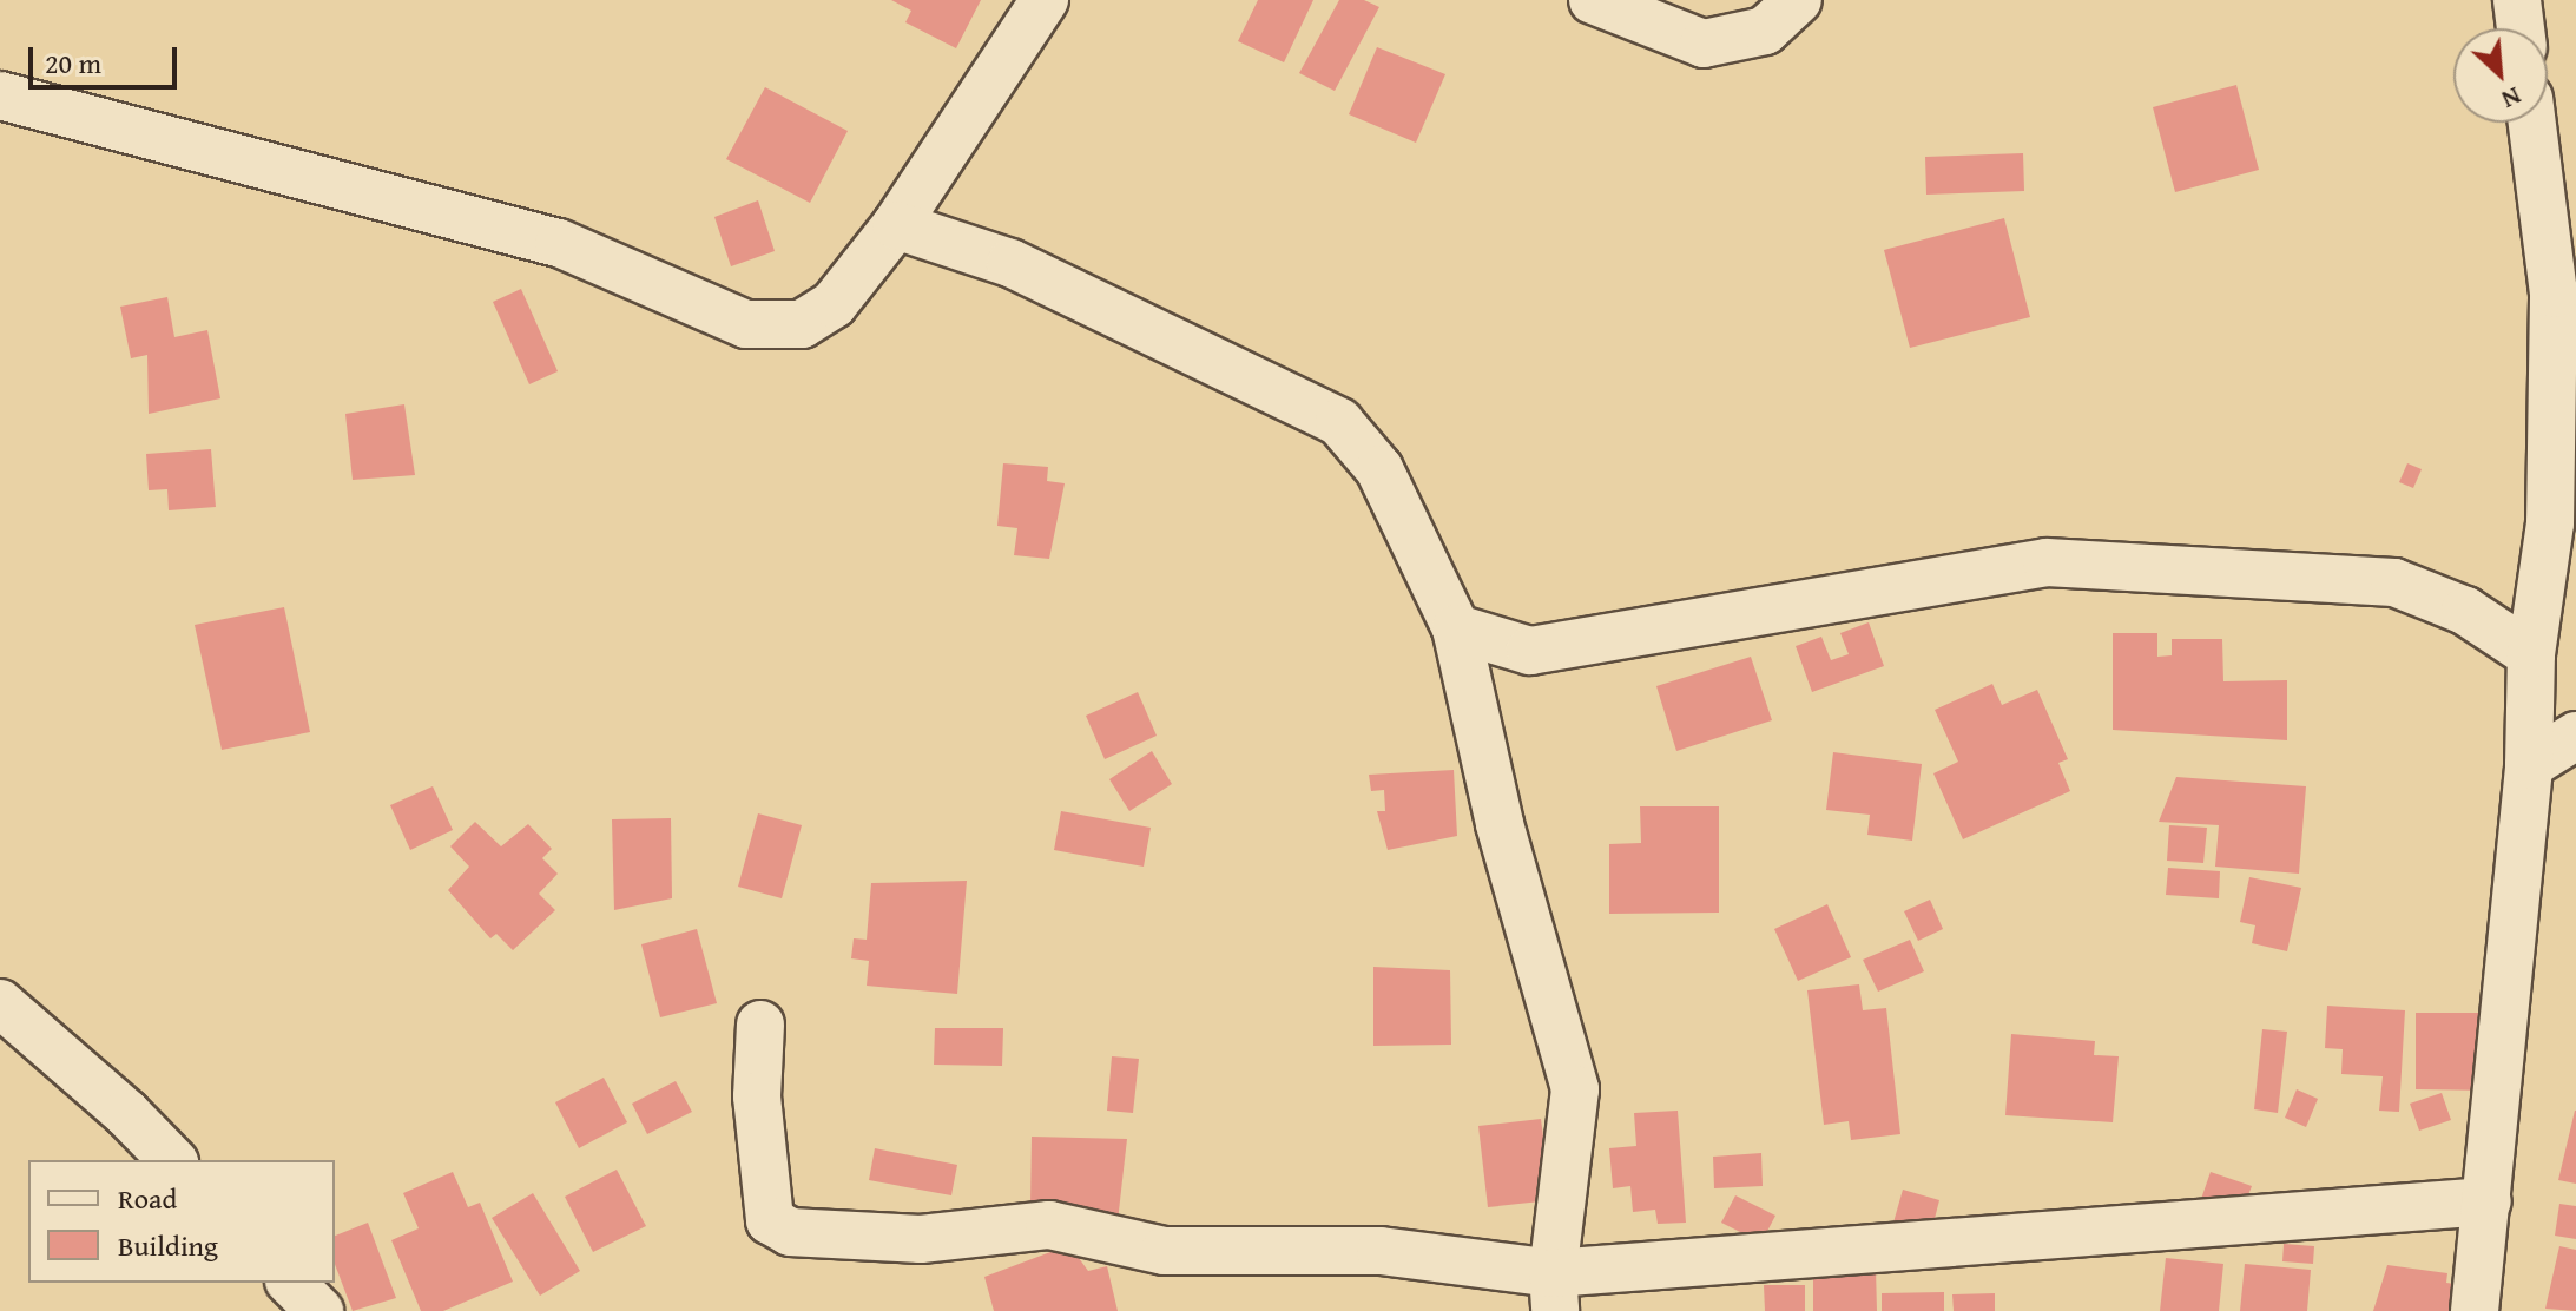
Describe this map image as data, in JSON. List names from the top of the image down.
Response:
{
  "legend": ["Road", "Building"],
  "scale_bar": "20 m",
  "north": "bottom right"
}
